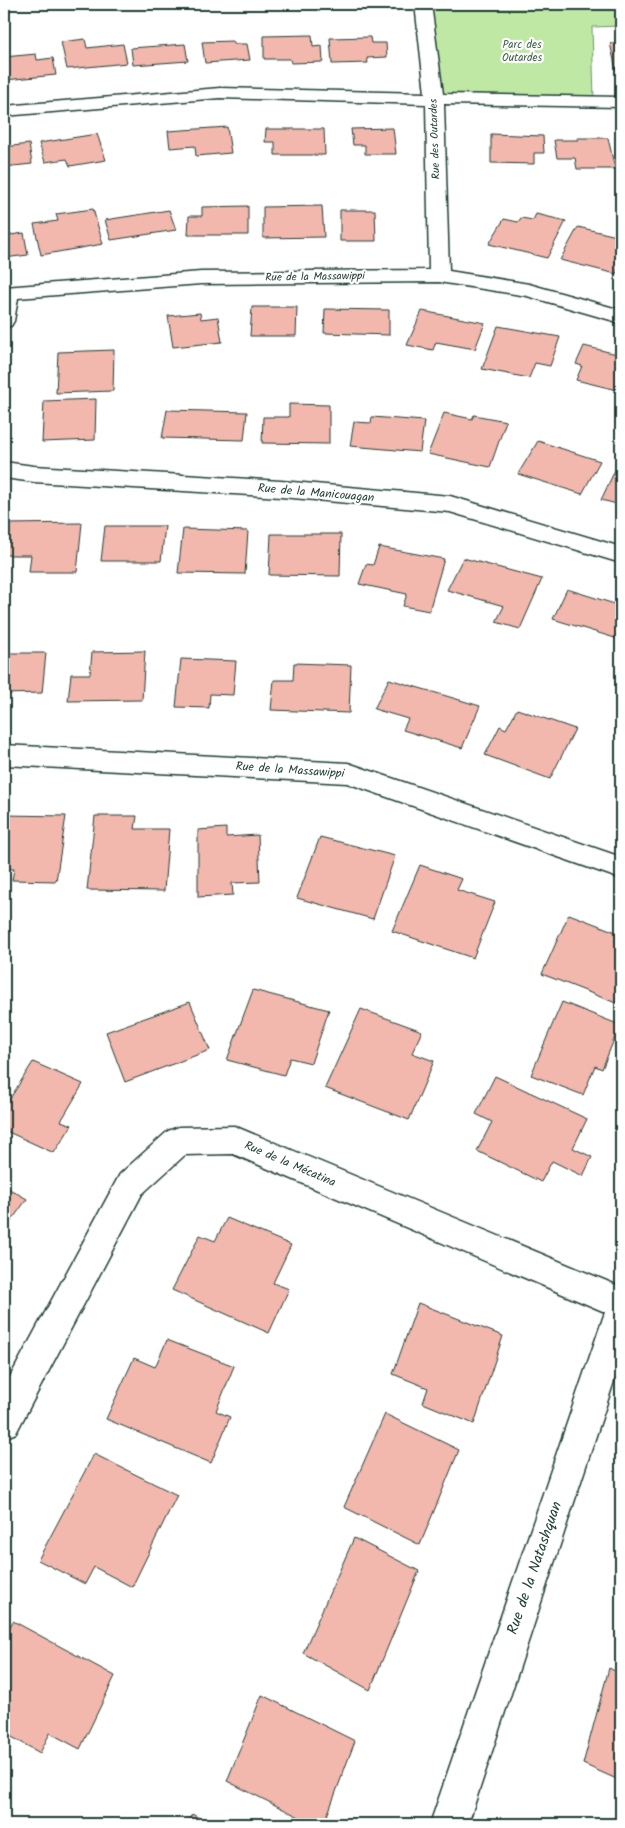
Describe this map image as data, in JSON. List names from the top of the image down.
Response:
{
  "streets": {
    "street": [
      "Rue des Outardes",
      "Rue de la Massawippi",
      "Rue de la Manicouagan",
      "Rue de la Mécatina",
      "Rue de la Natashquan"
    ]
  },
  "crossings": [
    ["Rue des Outardes", "Rue de la Massawippi"]
  ],
  "parks": ["Parc des Outardes"]
}
